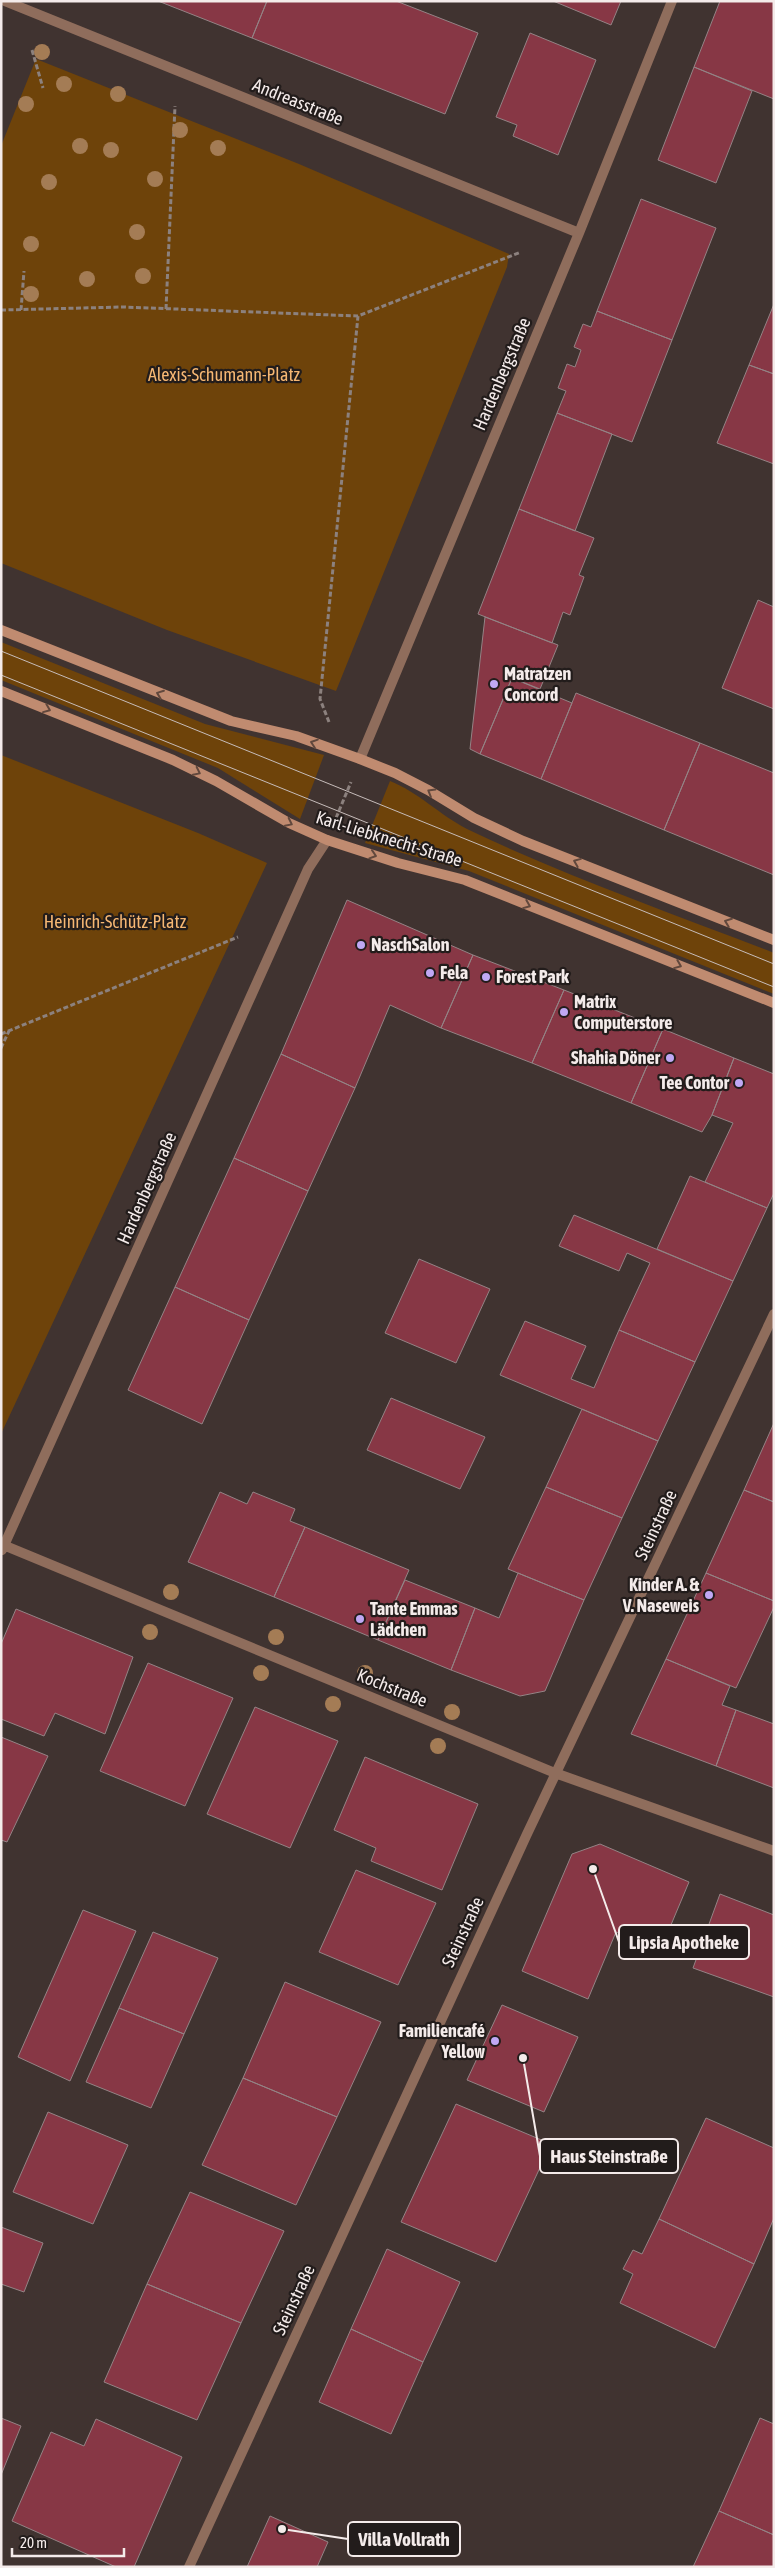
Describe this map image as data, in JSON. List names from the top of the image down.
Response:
{
  "streets": {
    "main road": ["Karl-Liebknecht-Straße"],
    "street": [
      "Andreasstraße",
      "Hardenbergstraße",
      "Steinstraße",
      "Kochstraße"
    ]
  },
  "crossings": [
    ["Andreasstraße", "Hardenbergstraße"],
    ["Hardenbergstraße", "Karl-Liebknecht-Straße"],
    ["Hardenbergstraße", "Kochstraße"],
    ["Steinstraße", "Kochstraße"]
  ],
  "parks": ["Alexis-Schumann-Platz", "Heinrich-Schütz-Platz"],
  "places": [
    "Matratzen Concord",
    "NaschSalon",
    "Fela",
    "Forest Park",
    "Matrix Computerstore",
    "Shahia Döner",
    "Tee Contor",
    "Kinder A. & V. Naseweis",
    "Tante Emmas Lädchen",
    "Lipsia Apotheke",
    "Familiencafé Yellow",
    "Haus Steinstraße",
    "Villa Vollrath"
  ],
  "scale_bar": "20 m"
}
